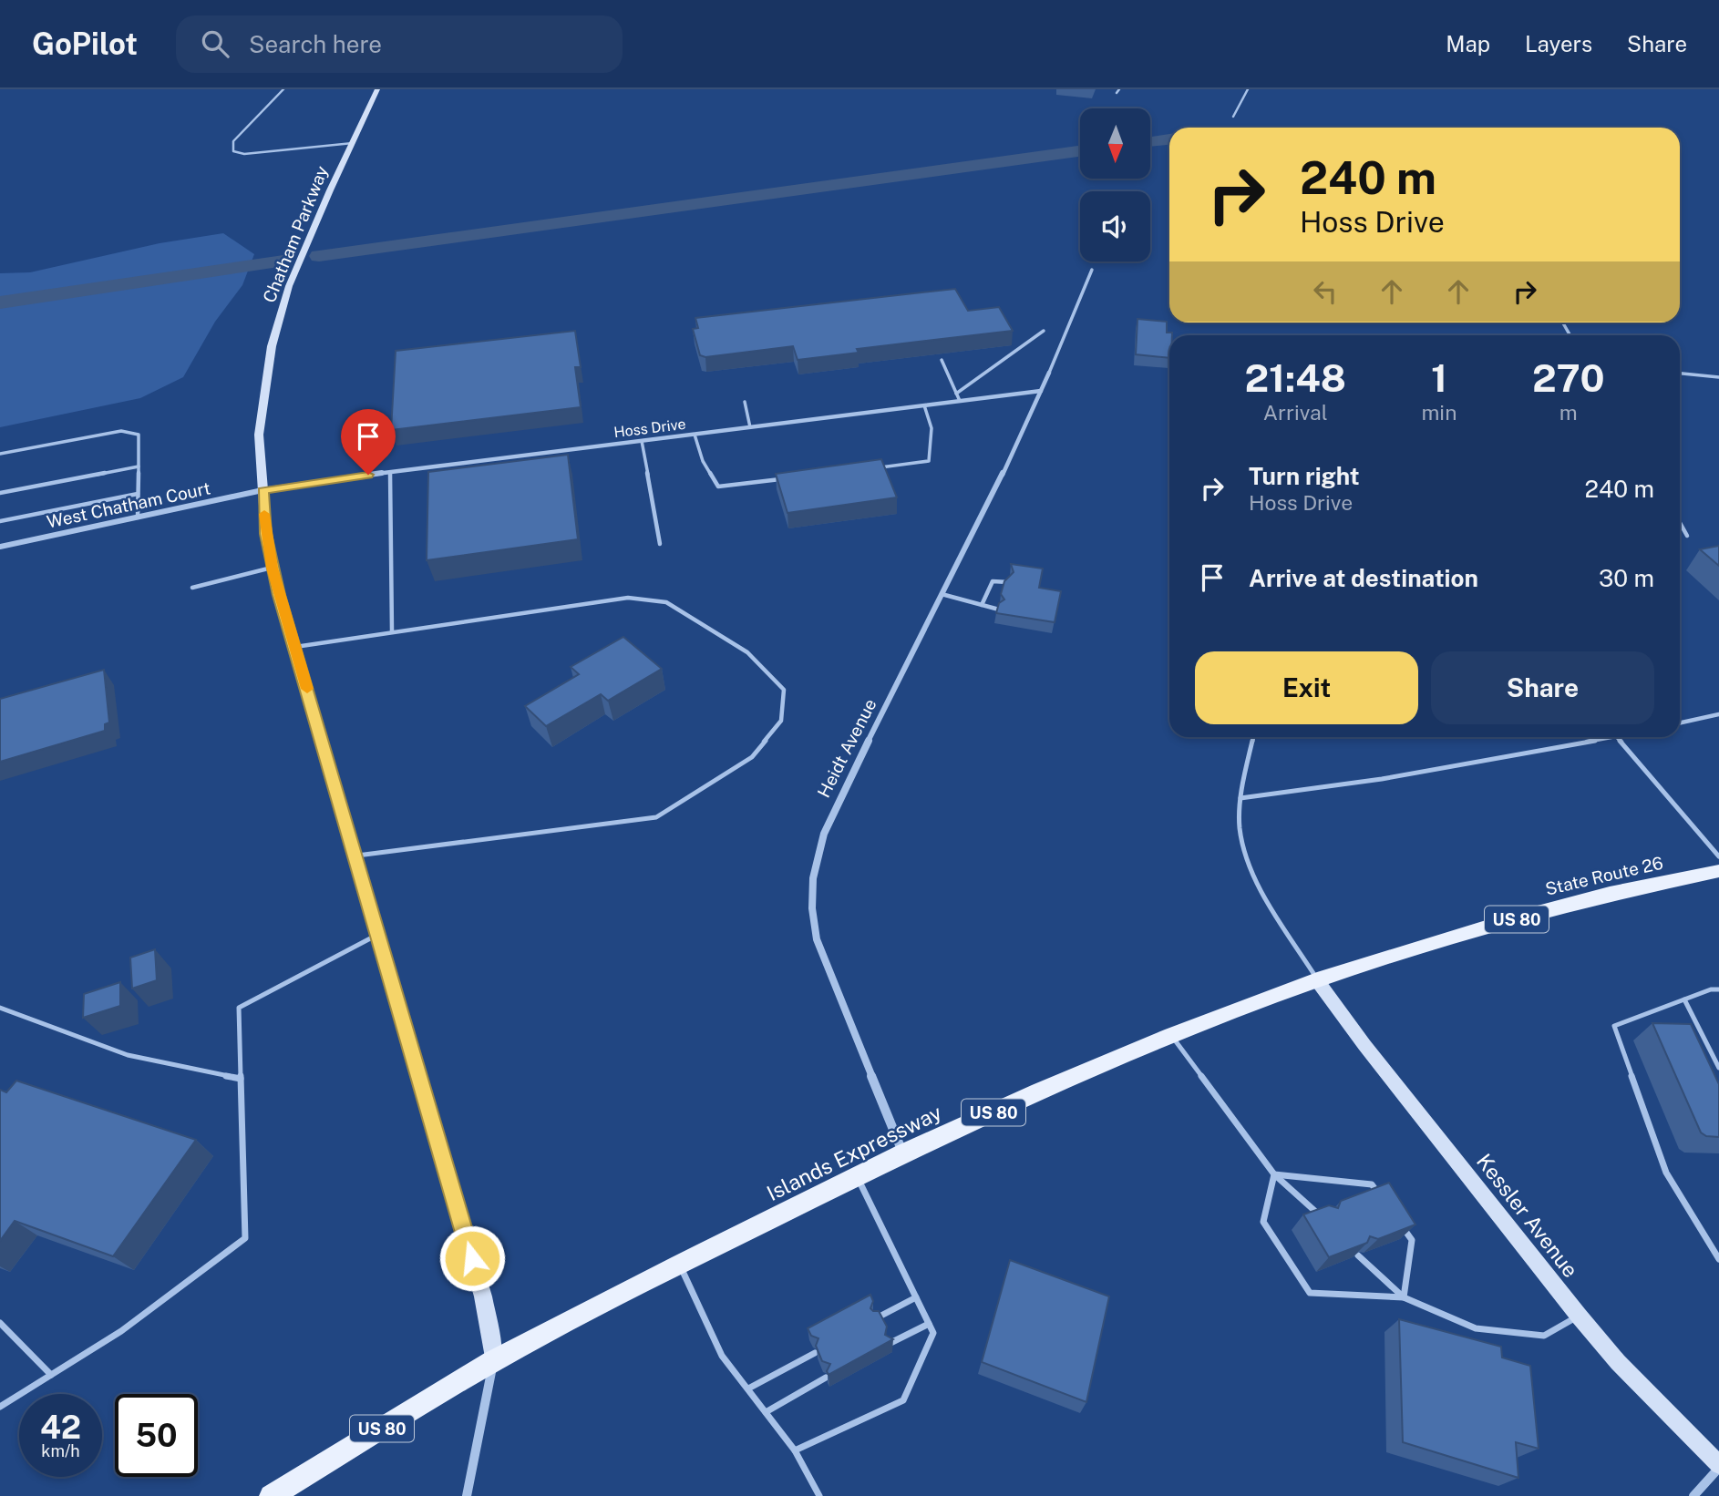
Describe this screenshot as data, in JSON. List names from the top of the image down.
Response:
{
  "streets": {
    "main road": [
      "Chatham Parkway",
      "State Route 26",
      "US 80",
      "Islands Expressway",
      "Kessler Avenue"
    ],
    "street": ["Hoss Drive", "West Chatham Court", "Heidt Avenue"]
  },
  "crossings": [
    ["Chatham Parkway", "Hoss Drive"],
    ["Chatham Parkway", "West Chatham Court"],
    ["Chatham Parkway", "US 80"],
    ["Chatham Parkway", "Islands Expressway"],
    ["Hoss Drive", "West Chatham Court"],
    ["Hoss Drive", "Heidt Avenue"],
    ["Heidt Avenue", "Islands Expressway"],
    ["State Route 26", "Islands Expressway"],
    ["State Route 26", "Kessler Avenue"],
    ["US 80", "Islands Expressway"],
    ["Islands Expressway", "Kessler Avenue"]
  ],
  "north": "bottom",
  "page": {
    "header": "GoPilot",
    "search": "Search here",
    "nav": ["Map", "Layers", "Share"],
    "turn": ["240 m", "Hoss Drive"],
    "eta": [
      "21:48",
      "Arrival",
      "1",
      "min",
      "270",
      "m"
    ],
    "list": [
      {
        "name": "Turn right",
        "note": "Hoss Drive",
        "value": "240 m"
      },
      {
        "name": "Arrive at destination",
        "value": "30 m"
      }
    ],
    "buttons": ["Exit", "Share"],
    "speed": "42 km/h",
    "limit": "50"
  }
}
